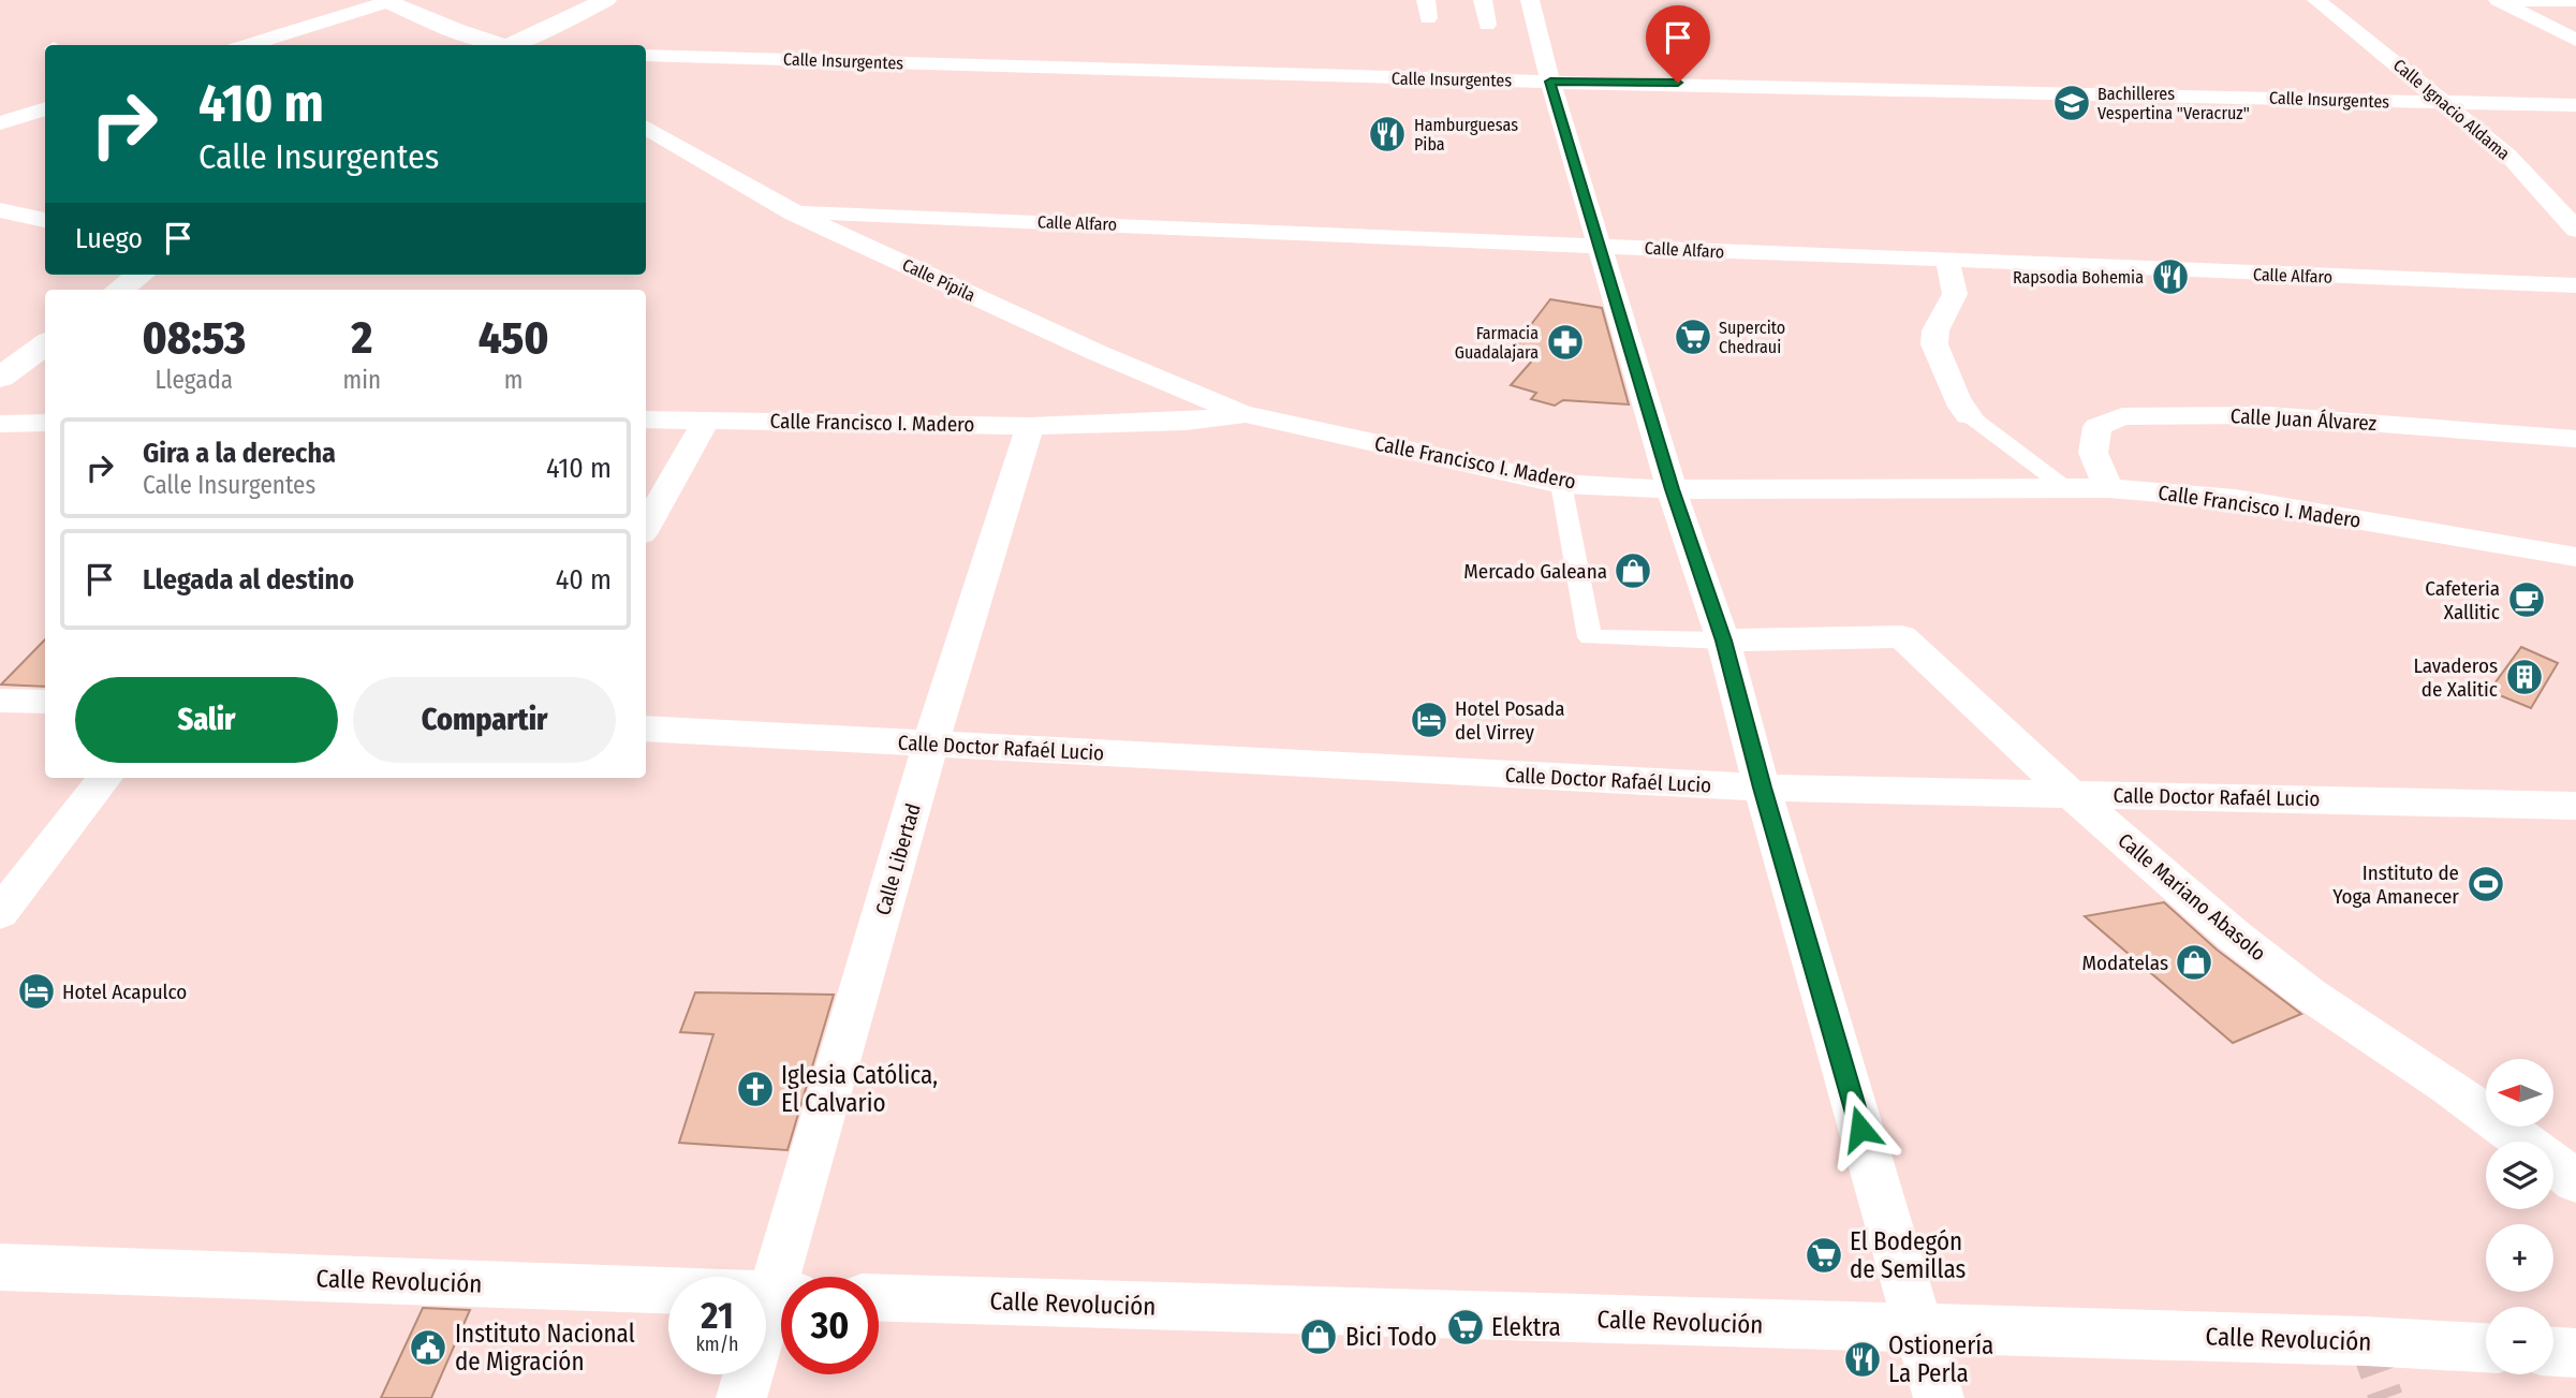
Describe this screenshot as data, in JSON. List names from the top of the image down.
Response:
{
  "streets": {
    "street": [
      "Calle Insurgentes",
      "Calle Ignacio Aldama",
      "Calle Alfaro",
      "Calle Pípila",
      "Calle Juan Álvarez",
      "Calle Francisco I. Madero",
      "Calle Doctor Rafaél Lucio",
      "Calle Libertad",
      "Calle Mariano Abasolo",
      "Calle Revolución"
    ]
  },
  "crossings": [
    ["Calle Insurgentes", "Calle Ignacio Aldama"],
    ["Calle Alfaro", "Calle Pípila"],
    ["Calle Pípila", "Calle Francisco I. Madero"],
    ["Calle Juan Álvarez", "Calle Francisco I. Madero"],
    ["Calle Francisco I. Madero", "Calle Libertad"],
    ["Calle Doctor Rafaél Lucio", "Calle Libertad"],
    ["Calle Doctor Rafaél Lucio", "Calle Mariano Abasolo"]
  ],
  "places": {
    "school or university": ["Bachilleres Vespertina \"Veracruz\""],
    "restaurant": ["Hamburguesas Piba", "Rapsodia Bohemia", "Ostionería La Perla"],
    "supermarket": ["Supercito Chedraui", "El Bodegón de Semillas", "Elektra"],
    "pharmacy": ["Farmacia Guadalajara"],
    "shop": ["Mercado Galeana", "Modatelas", "Bici Todo"],
    "cafe": ["Cafeteria Xallitic"],
    "building": ["Lavaderos de Xalitic"],
    "hotel": ["Hotel Posada del Virrey", "Hotel Acapulco"],
    "sports": ["Instituto de Yoga Amanecer"],
    "church": ["Iglesia Católica, El Calvario"],
    "public building": ["Instituto Nacional de Migración"]
  },
  "north": "left",
  "page": {
    "turn": ["410 m", "Calle Insurgentes"],
    "then": "Luego",
    "eta": [
      "08:53",
      "Llegada",
      "2",
      "min",
      "450",
      "m"
    ],
    "list": [
      {
        "name": "Gira a la derecha",
        "note": "Calle Insurgentes",
        "value": "410 m"
      },
      {
        "name": "Llegada al destino",
        "value": "40 m"
      }
    ],
    "buttons": ["Salir", "Compartir"],
    "map_buttons": ["+", "−"],
    "speed": "21 km/h",
    "limit": "30"
  }
}
